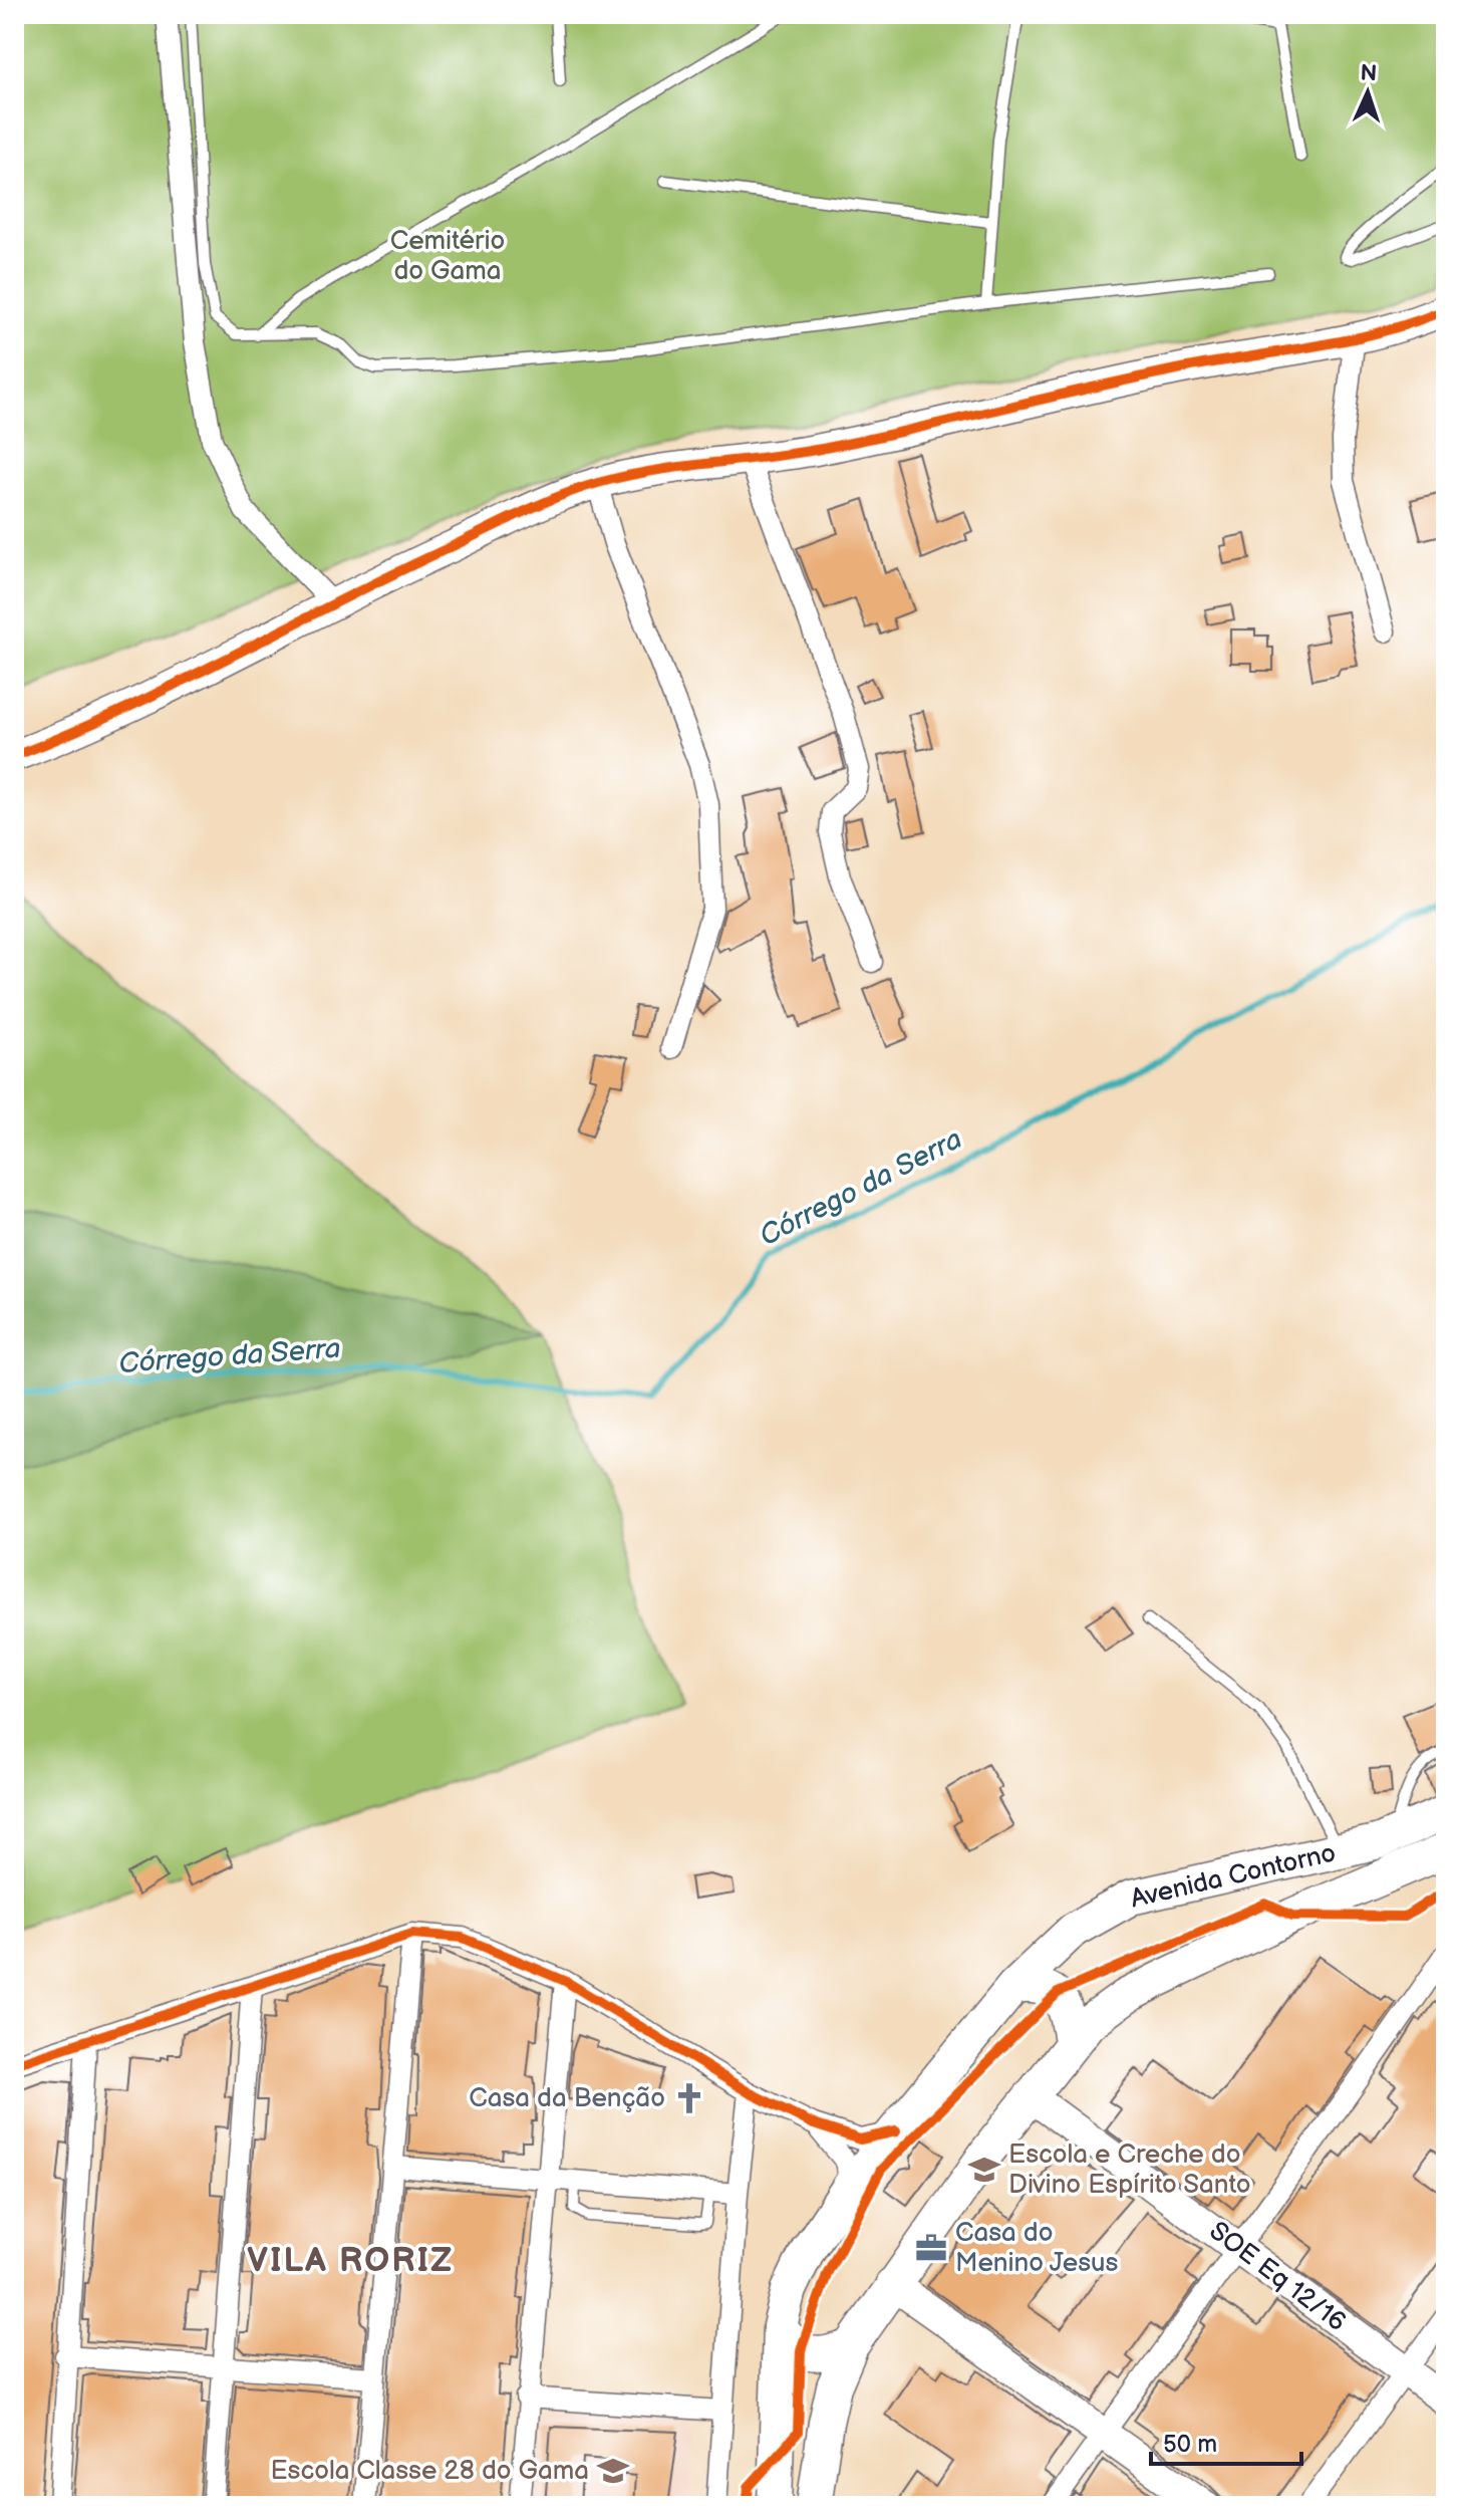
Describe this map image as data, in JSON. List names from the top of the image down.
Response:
{
  "streets": {
    "main road": ["Avenida Contorno"],
    "street": ["SOE Eq 12/16"]
  },
  "crossings": [
    ["Avenida Contorno", "SOE Eq 12/16"]
  ],
  "districts": ["VILA RORIZ"],
  "water": ["Córrego da Serra"],
  "parks": ["Cemitério do Gama"],
  "places": {
    "church": ["Casa da Benção"],
    "school or university": ["Escola e Creche do Divino Espírito Santo", "Escola Classe 28 do Gama"],
    "office": ["Casa do Menino Jesus"]
  },
  "scale_bar": "50 m",
  "north": "top"
}
